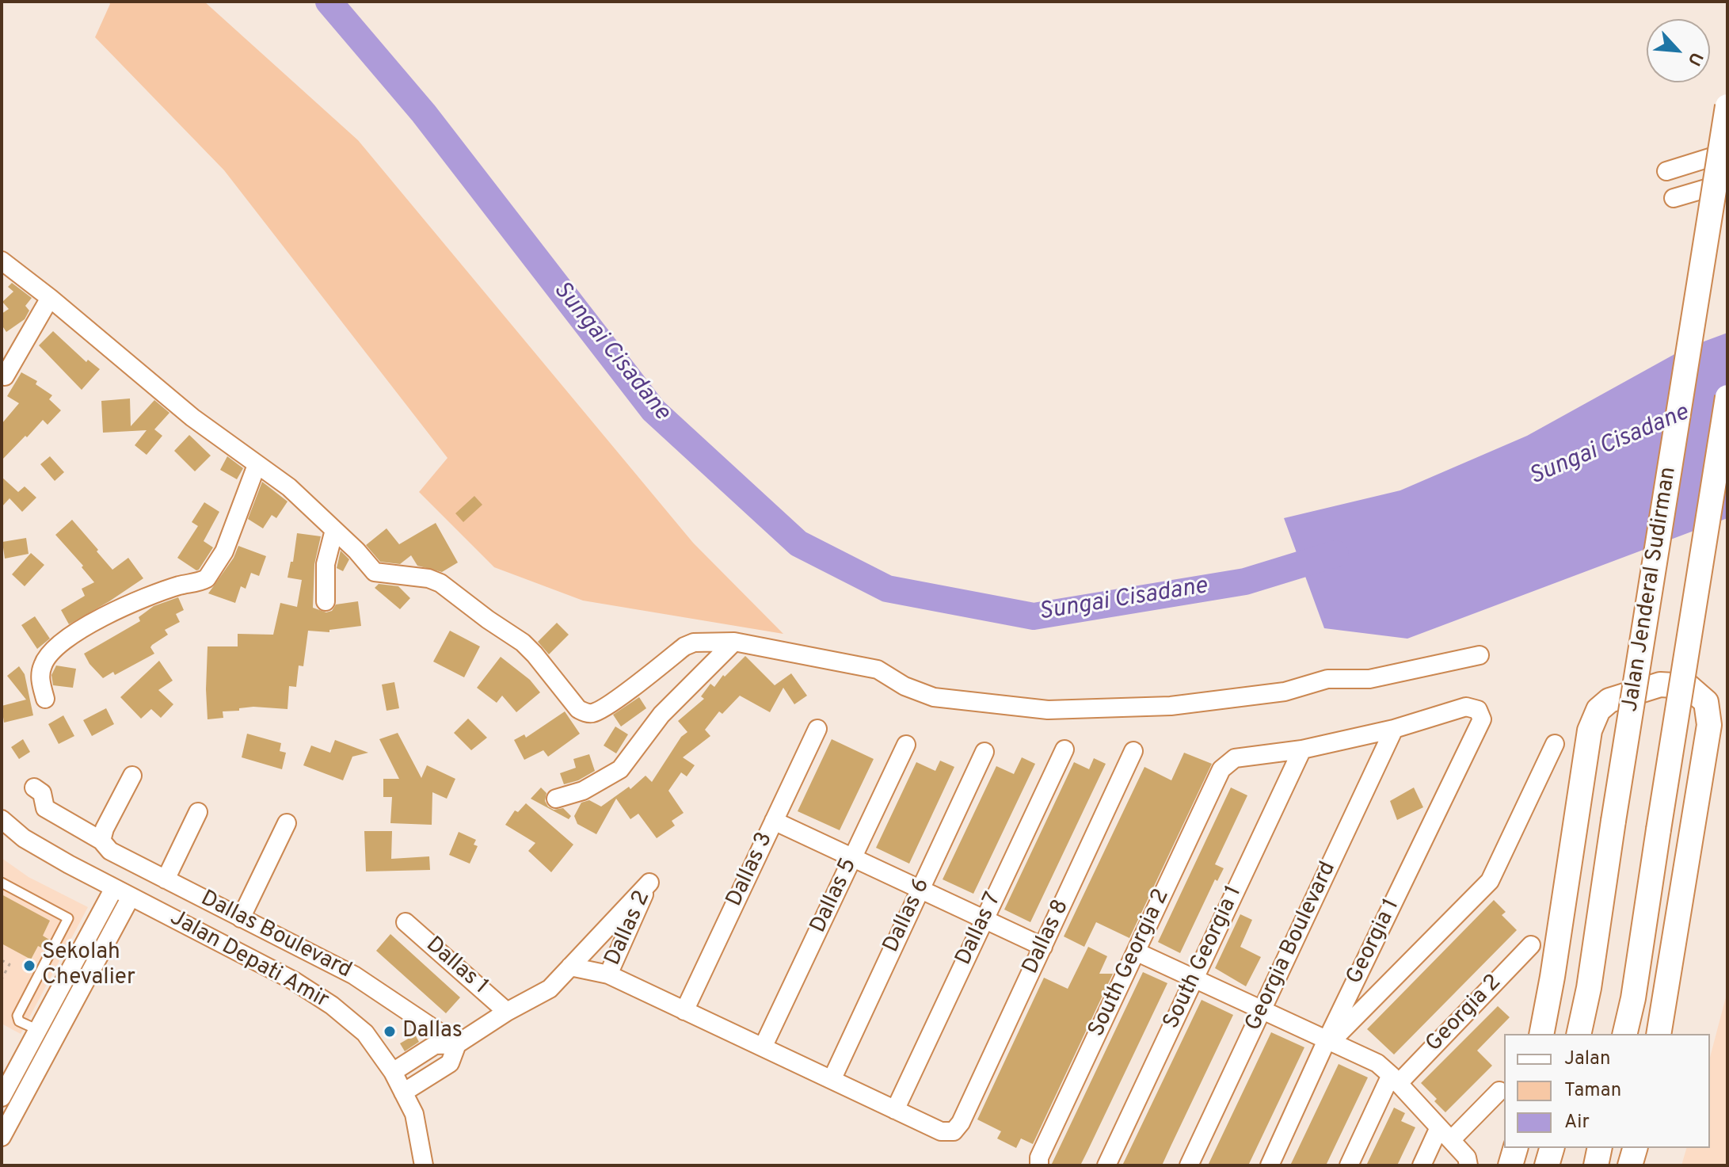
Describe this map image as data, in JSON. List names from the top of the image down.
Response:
{
  "streets": {
    "main road": ["Jalan Jenderal Sudirman"],
    "street": [
      "Dallas 3",
      "Dallas 5",
      "Dallas 6",
      "Dallas 2",
      "Dallas 7",
      "Dallas Boulevard",
      "Dallas 8",
      "Georgia 1",
      "Georgia Boulevard",
      "South Georgia 1",
      "Jalan Depati Amir",
      "South Georgia 2",
      "Dallas 1",
      "Georgia 2"
    ]
  },
  "crossings": [
    ["Dallas 7", "Dallas 8"],
    ["Georgia 1", "Georgia Boulevard"],
    ["South Georgia 1", "South Georgia 2"]
  ],
  "water": ["Sungai Cisadane"],
  "places": ["Sekolah Chevalier", "Dallas"],
  "legend": ["Jalan", "Taman", "Air"],
  "north": "bottom right"
}
